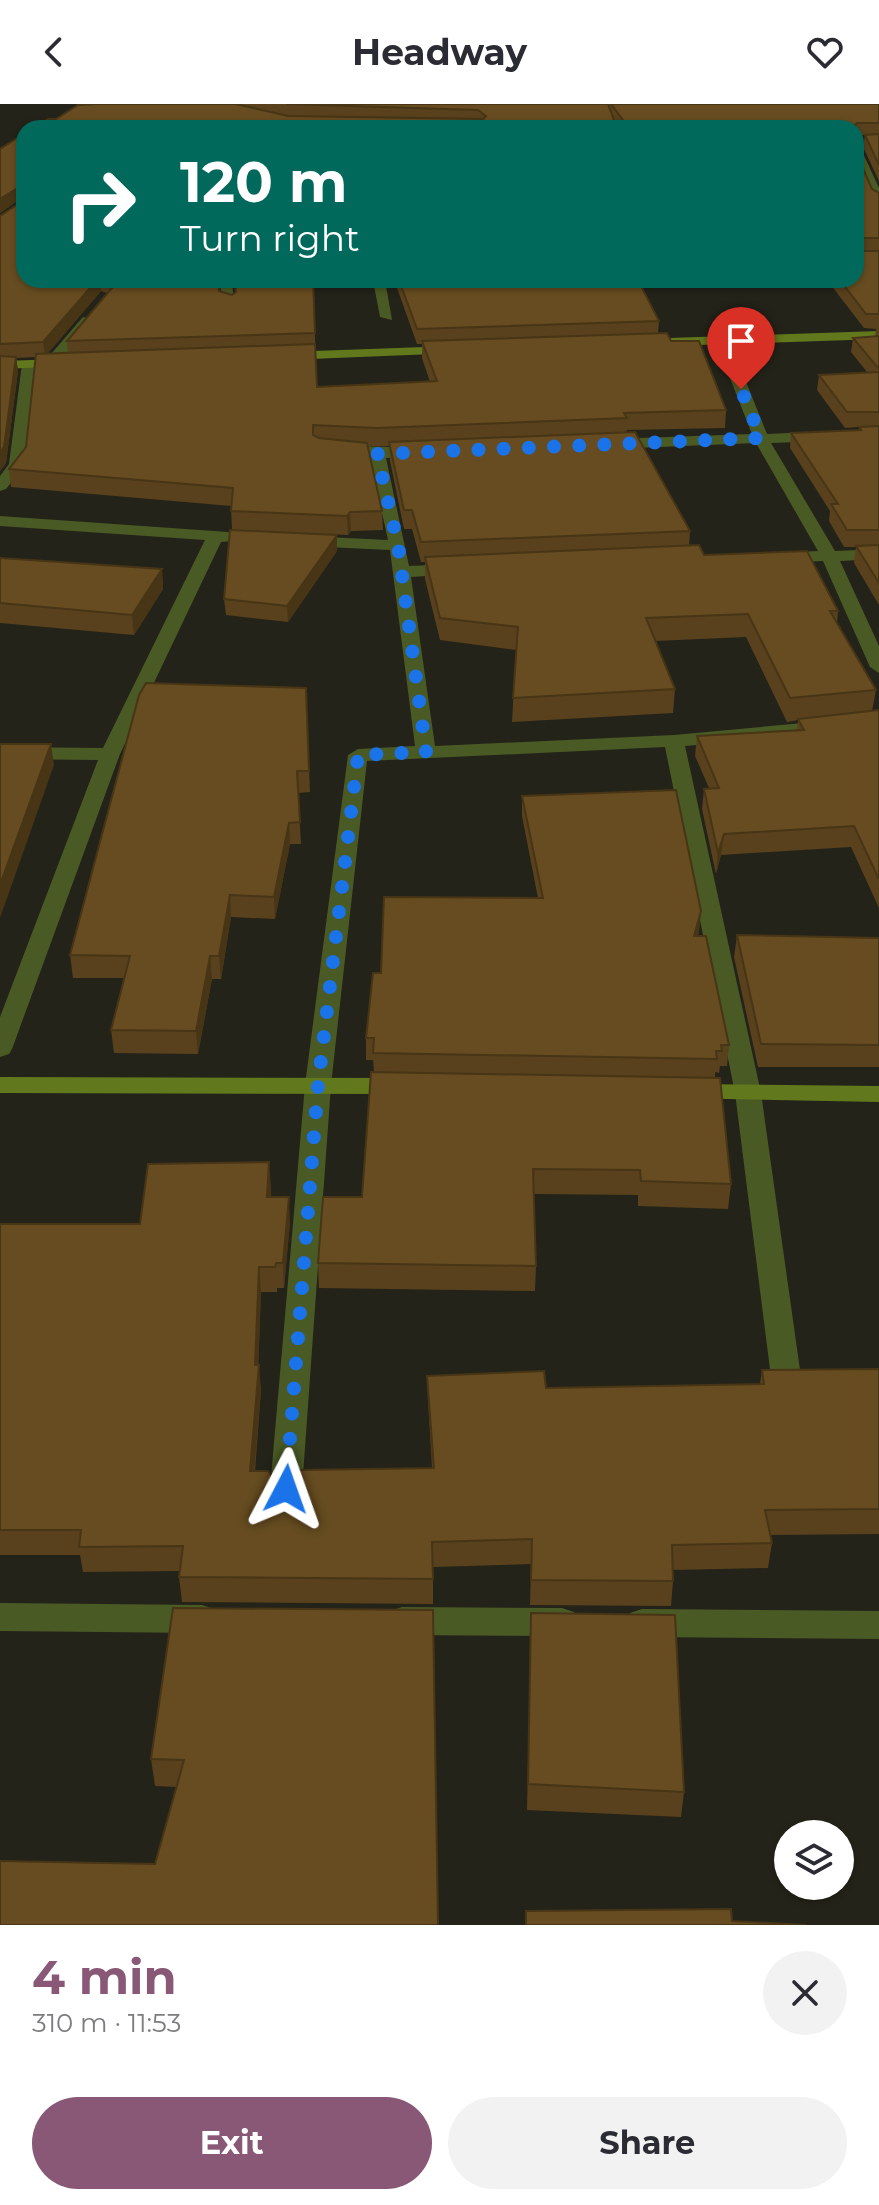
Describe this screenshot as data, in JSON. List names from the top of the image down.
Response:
{
  "page": {
    "header": "Headway",
    "turn": ["120 m", "Turn right"],
    "heading": ["4 min", "310 m · 11:53"],
    "buttons": ["Exit", "Share"]
  }
}
